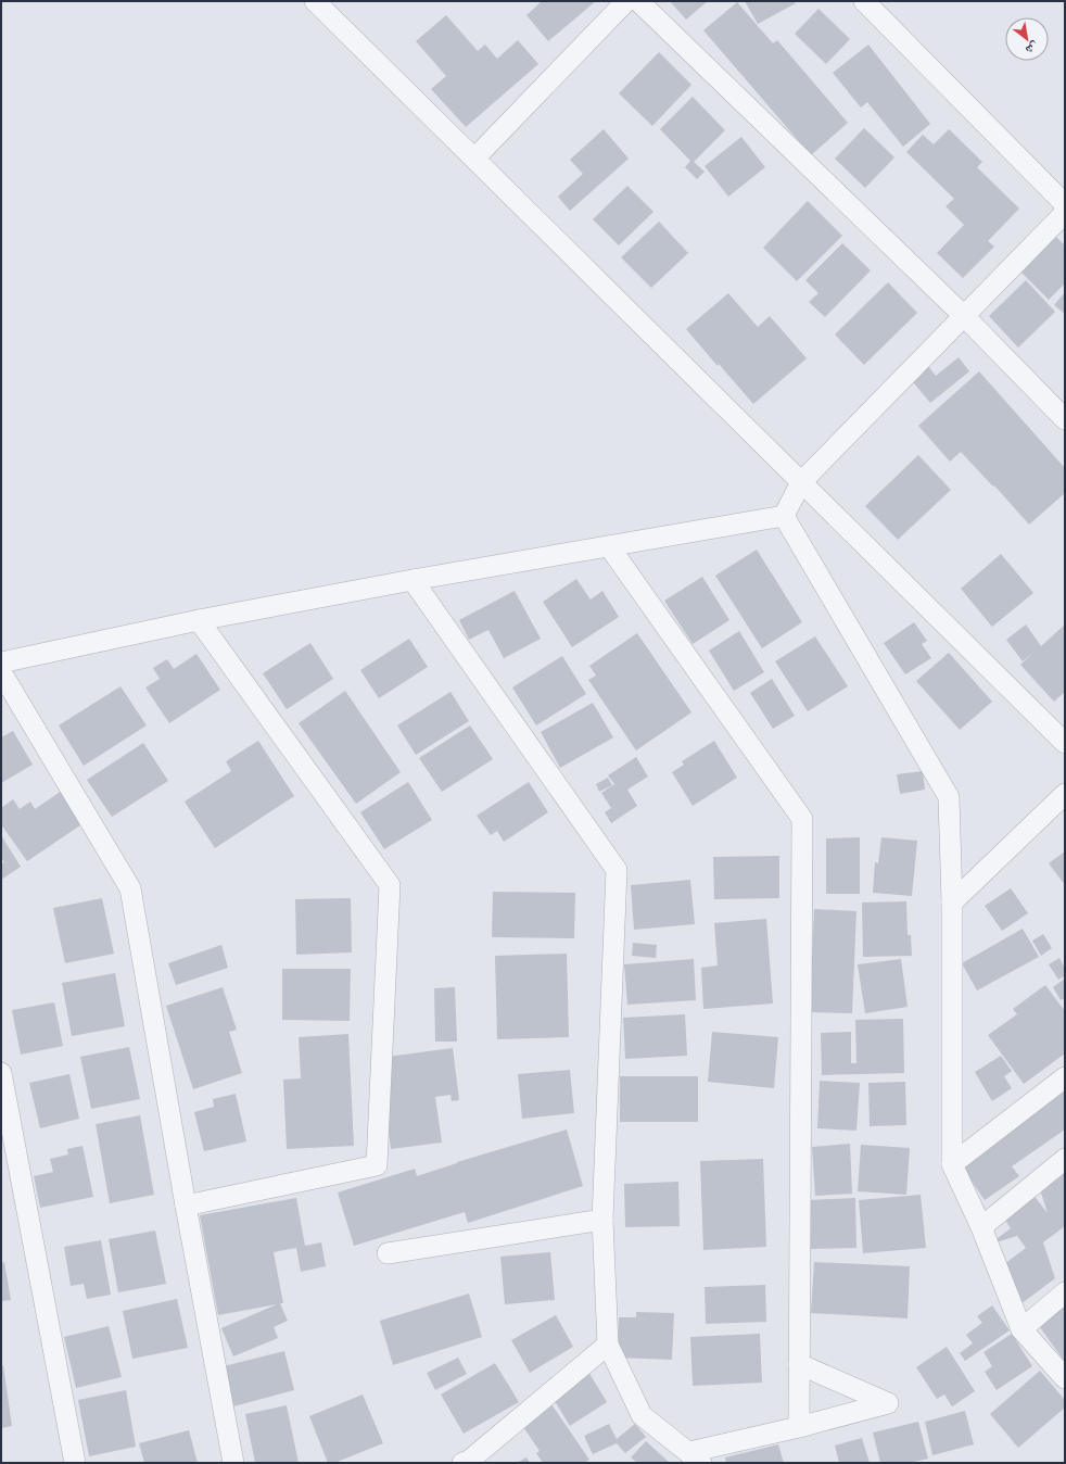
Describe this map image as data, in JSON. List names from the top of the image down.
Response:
{
  "north": "bottom right"
}
